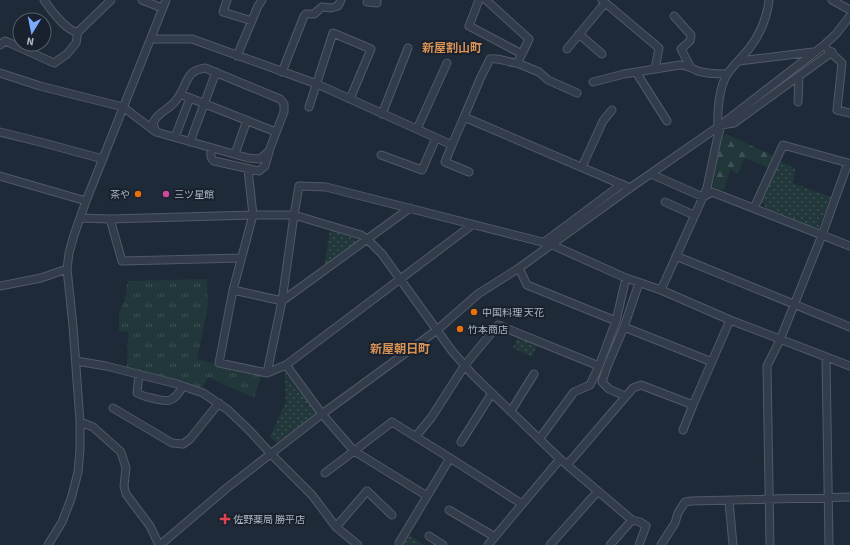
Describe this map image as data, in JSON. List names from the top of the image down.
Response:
{
  "districts": ["新屋割山町", "新屋朝日町"],
  "places": {
    "other": [
      "茶や",
      "三ツ星館",
      "中国料理 天花",
      "竹本商店"
    ],
    "health": ["佐野薬局 勝平店"]
  },
  "north": "bottom"
}
